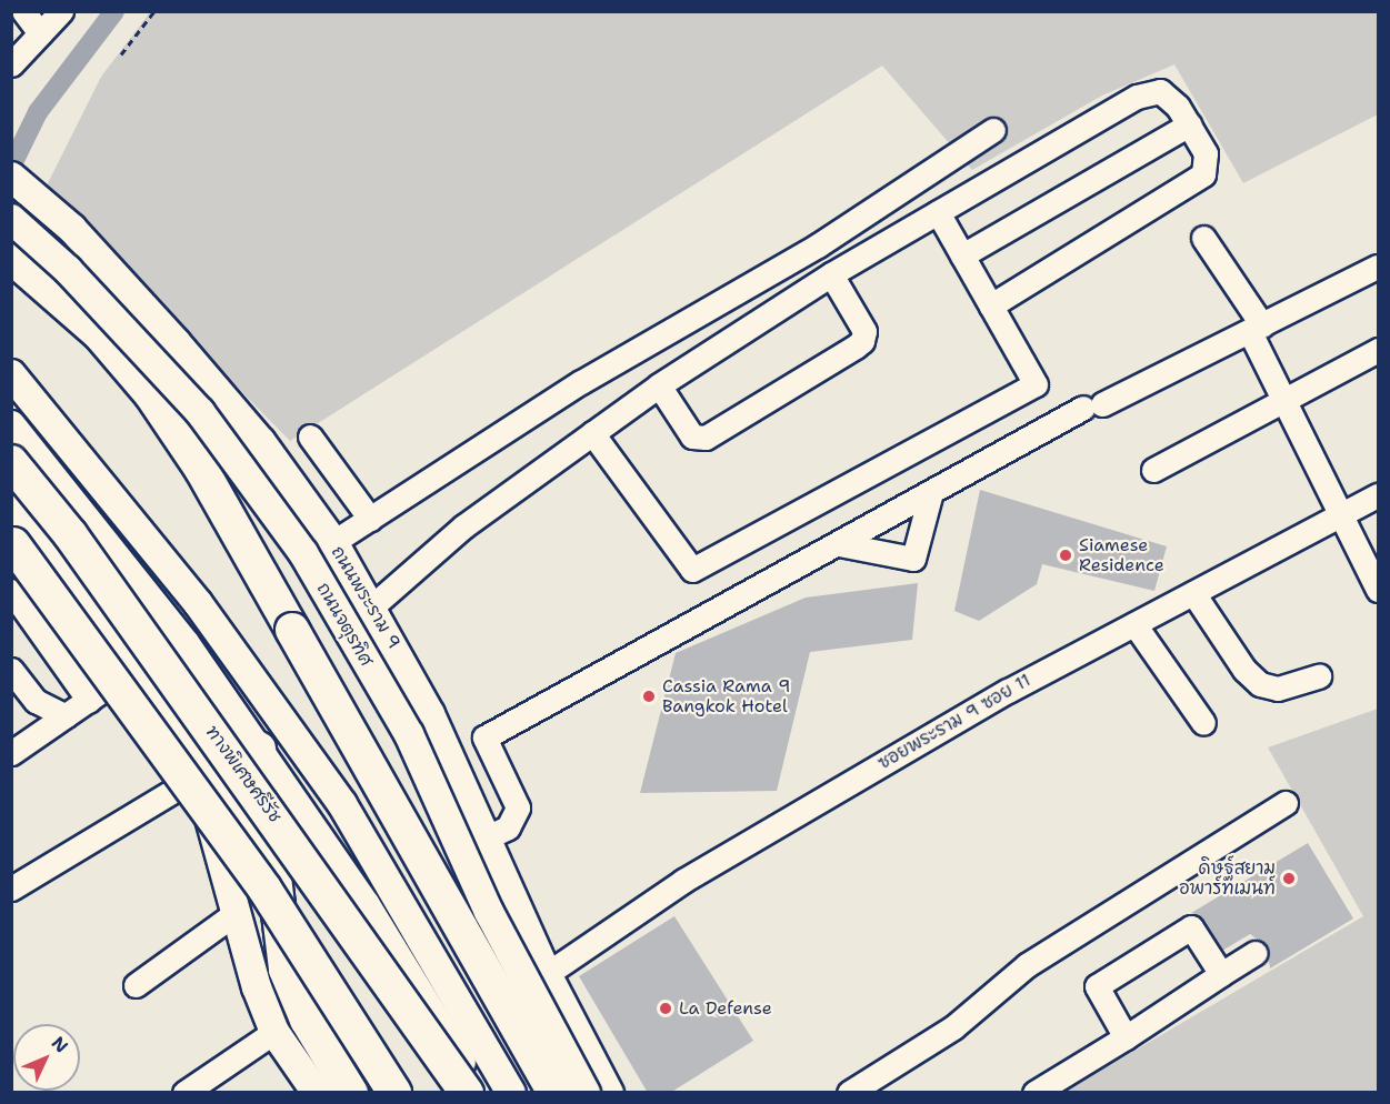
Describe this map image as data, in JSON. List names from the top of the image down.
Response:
{
  "streets": {
    "highway": ["ทางพิเศษศรีรัช"],
    "main road": ["ถนนพระราม 9", "ถนนจตุรทิศ"],
    "street": ["ซอยพระราม 9 ซอย 11"]
  },
  "crossings": [
    ["ถนนพระราม 9", "ซอยพระราม 9 ซอย 11"]
  ],
  "places": [
    "Siamese Residence",
    "Cassia Rama 9 Bangkok Hotel",
    "ดิษฐ์สยาม อพาร์ทเมนท์",
    "La Defense"
  ],
  "north": "top right"
}
